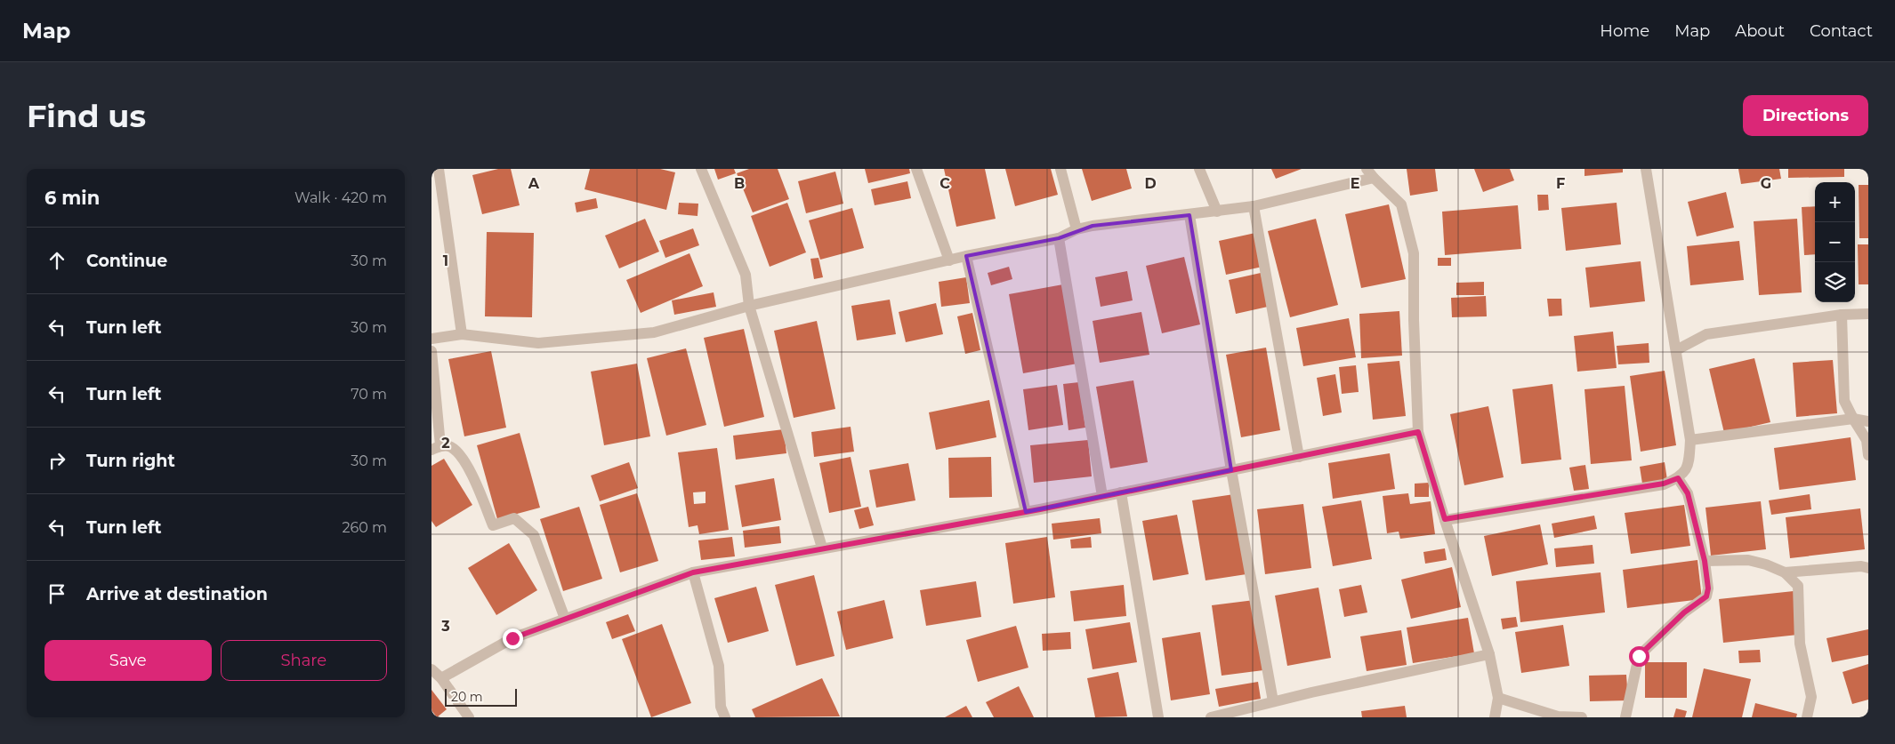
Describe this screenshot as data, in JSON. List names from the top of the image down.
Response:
{
  "scale_bar": "20 m",
  "page": {
    "header": "Map",
    "nav": [
      "Home",
      "Map",
      "About",
      "Contact"
    ],
    "buttons": [
      "Directions",
      ["Save", "Share"]
    ],
    "title": "Find us",
    "heading": ["6 min", "Walk · 420 m"],
    "map_buttons": ["+", "−"],
    "list": [
      ["Continue", "30 m"],
      ["Turn left", "30 m"],
      ["Turn left", "70 m"],
      ["Turn right", "30 m"],
      ["Turn left", "260 m"],
      "Arrive at destination"
    ],
    "scale": "20 m"
  },
  "grid": {
    "columns": [
      "A",
      "B",
      "C",
      "D",
      "E",
      "F",
      "G"
    ],
    "rows": ["1", "2", "3"]
  }
}
